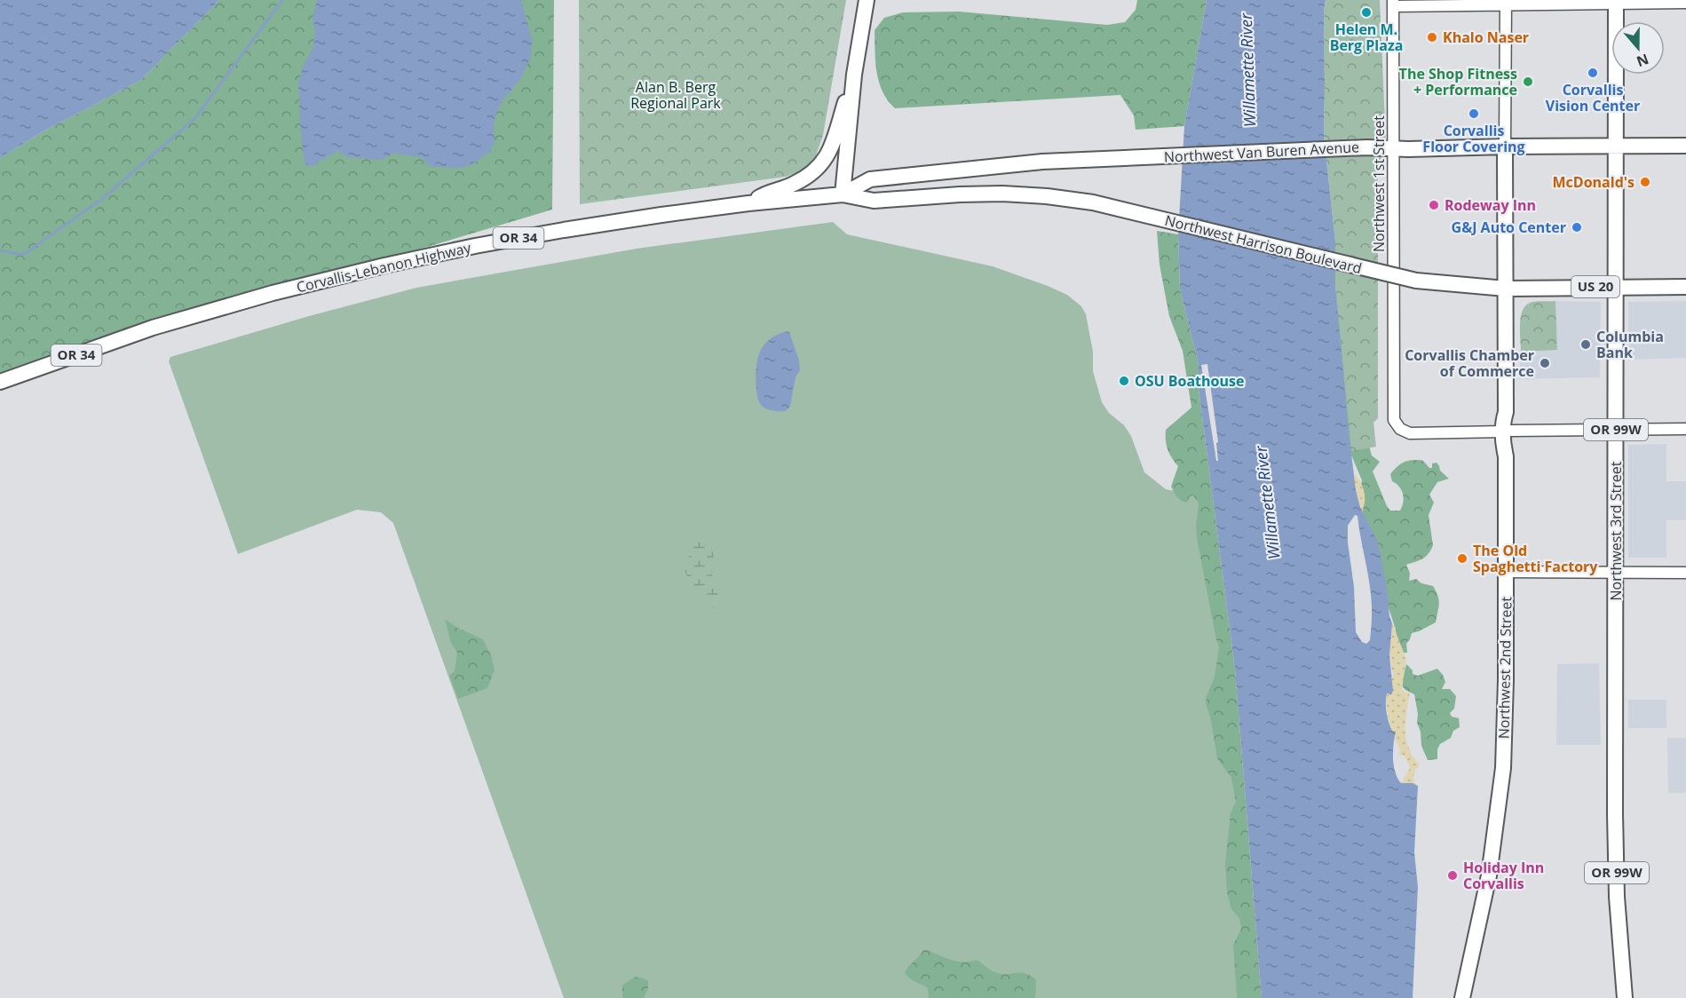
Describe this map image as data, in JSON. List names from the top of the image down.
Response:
{
  "streets": {
    "highway": [
      "Northwest Van Buren Avenue",
      "OR 34",
      "Northwest Harrison Boulevard",
      "Corvallis-Lebanon Highway",
      "US 20",
      "OR 99W",
      "Northwest 3rd Street",
      "Northwest 2nd Street"
    ],
    "street": ["Northwest 1st Street"]
  },
  "crossings": [
    ["Northwest Van Buren Avenue", "Northwest 1st Street"],
    ["Northwest Van Buren Avenue", "OR 34"],
    ["Northwest Van Buren Avenue", "Northwest Harrison Boulevard"],
    ["Northwest Van Buren Avenue", "Corvallis-Lebanon Highway"],
    ["Northwest Van Buren Avenue", "Northwest 3rd Street"],
    ["Northwest Van Buren Avenue", "Northwest 2nd Street"],
    ["Northwest 1st Street", "Northwest 2nd Street"],
    ["OR 34", "Northwest Harrison Boulevard"],
    ["OR 34", "Corvallis-Lebanon Highway"],
    ["Northwest Harrison Boulevard", "Corvallis-Lebanon Highway"],
    ["Northwest Harrison Boulevard", "Northwest 3rd Street"],
    ["Northwest Harrison Boulevard", "Northwest 2nd Street"]
  ],
  "water": ["Willamette River"],
  "parks": ["Alan B. Berg Regional Park"],
  "places": [
    "Helen M. Berg Plaza",
    "Khalo Naser",
    "Corvallis Vision Center",
    "The Shop Fitness + Performance",
    "Corvallis Floor Covering",
    "McDonald's",
    "Rodeway Inn",
    "G&J Auto Center",
    "Columbia Bank",
    "Corvallis Chamber of Commerce",
    "OSU Boathouse",
    "The Old Spaghetti Factory",
    "Holiday Inn Corvallis"
  ],
  "north": "bottom"
}
